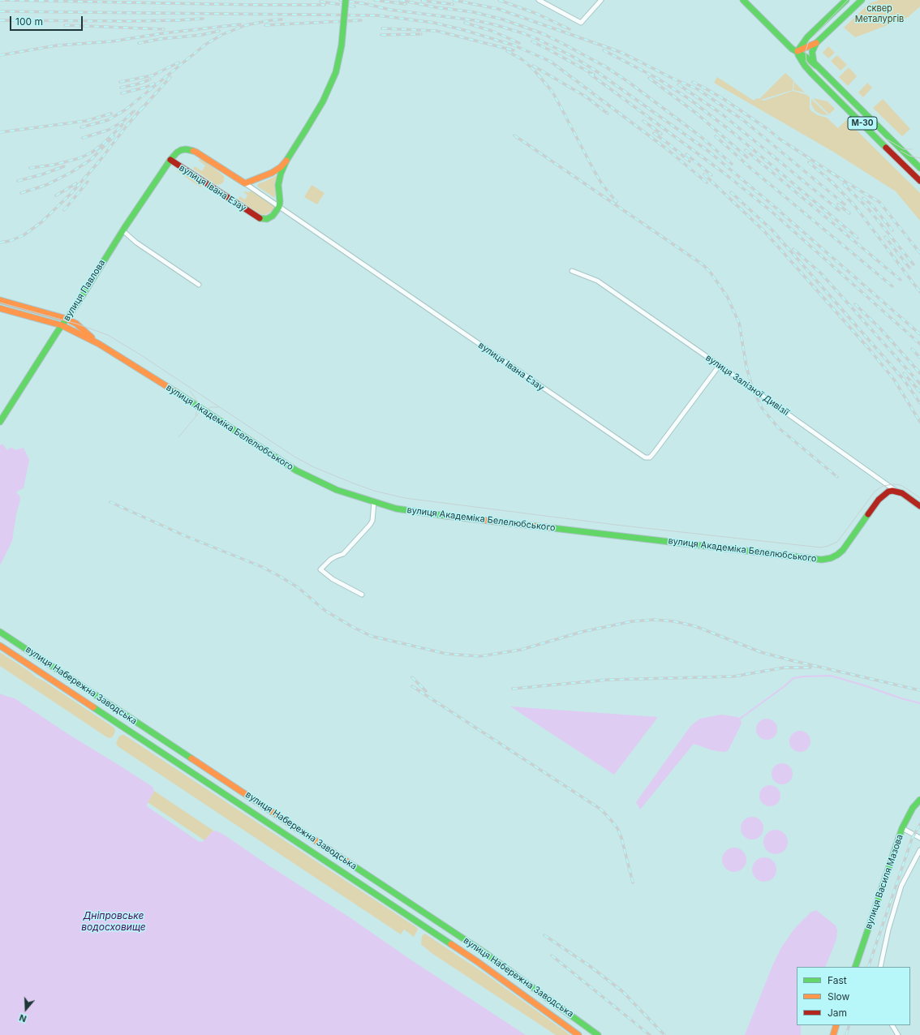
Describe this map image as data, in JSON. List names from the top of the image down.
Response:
{
  "streets": {
    "main road": [
      "М-30",
      "вулиця Івана Езау",
      "вулиця Павлова",
      "вулиця Залізної Дивізії",
      "вулиця Академіка Белелюбського",
      "вулиця Набережна Заводська",
      "вулиця Василя Мазова"
    ]
  },
  "crossings": [
    ["вулиця Івана Езау", "вулиця Павлова"],
    ["вулиця Івана Езау", "вулиця Залізної Дивізії"],
    ["вулиця Павлова", "вулиця Академіка Белелюбського"],
    ["вулиця Залізної Дивізії", "вулиця Академіка Белелюбського"]
  ],
  "water": ["Дніпровське водосховище"],
  "parks": ["сквер Металургів"],
  "legend": ["Fast", "Slow", "Jam"],
  "scale_bar": "100 m",
  "north": "bottom"
}
